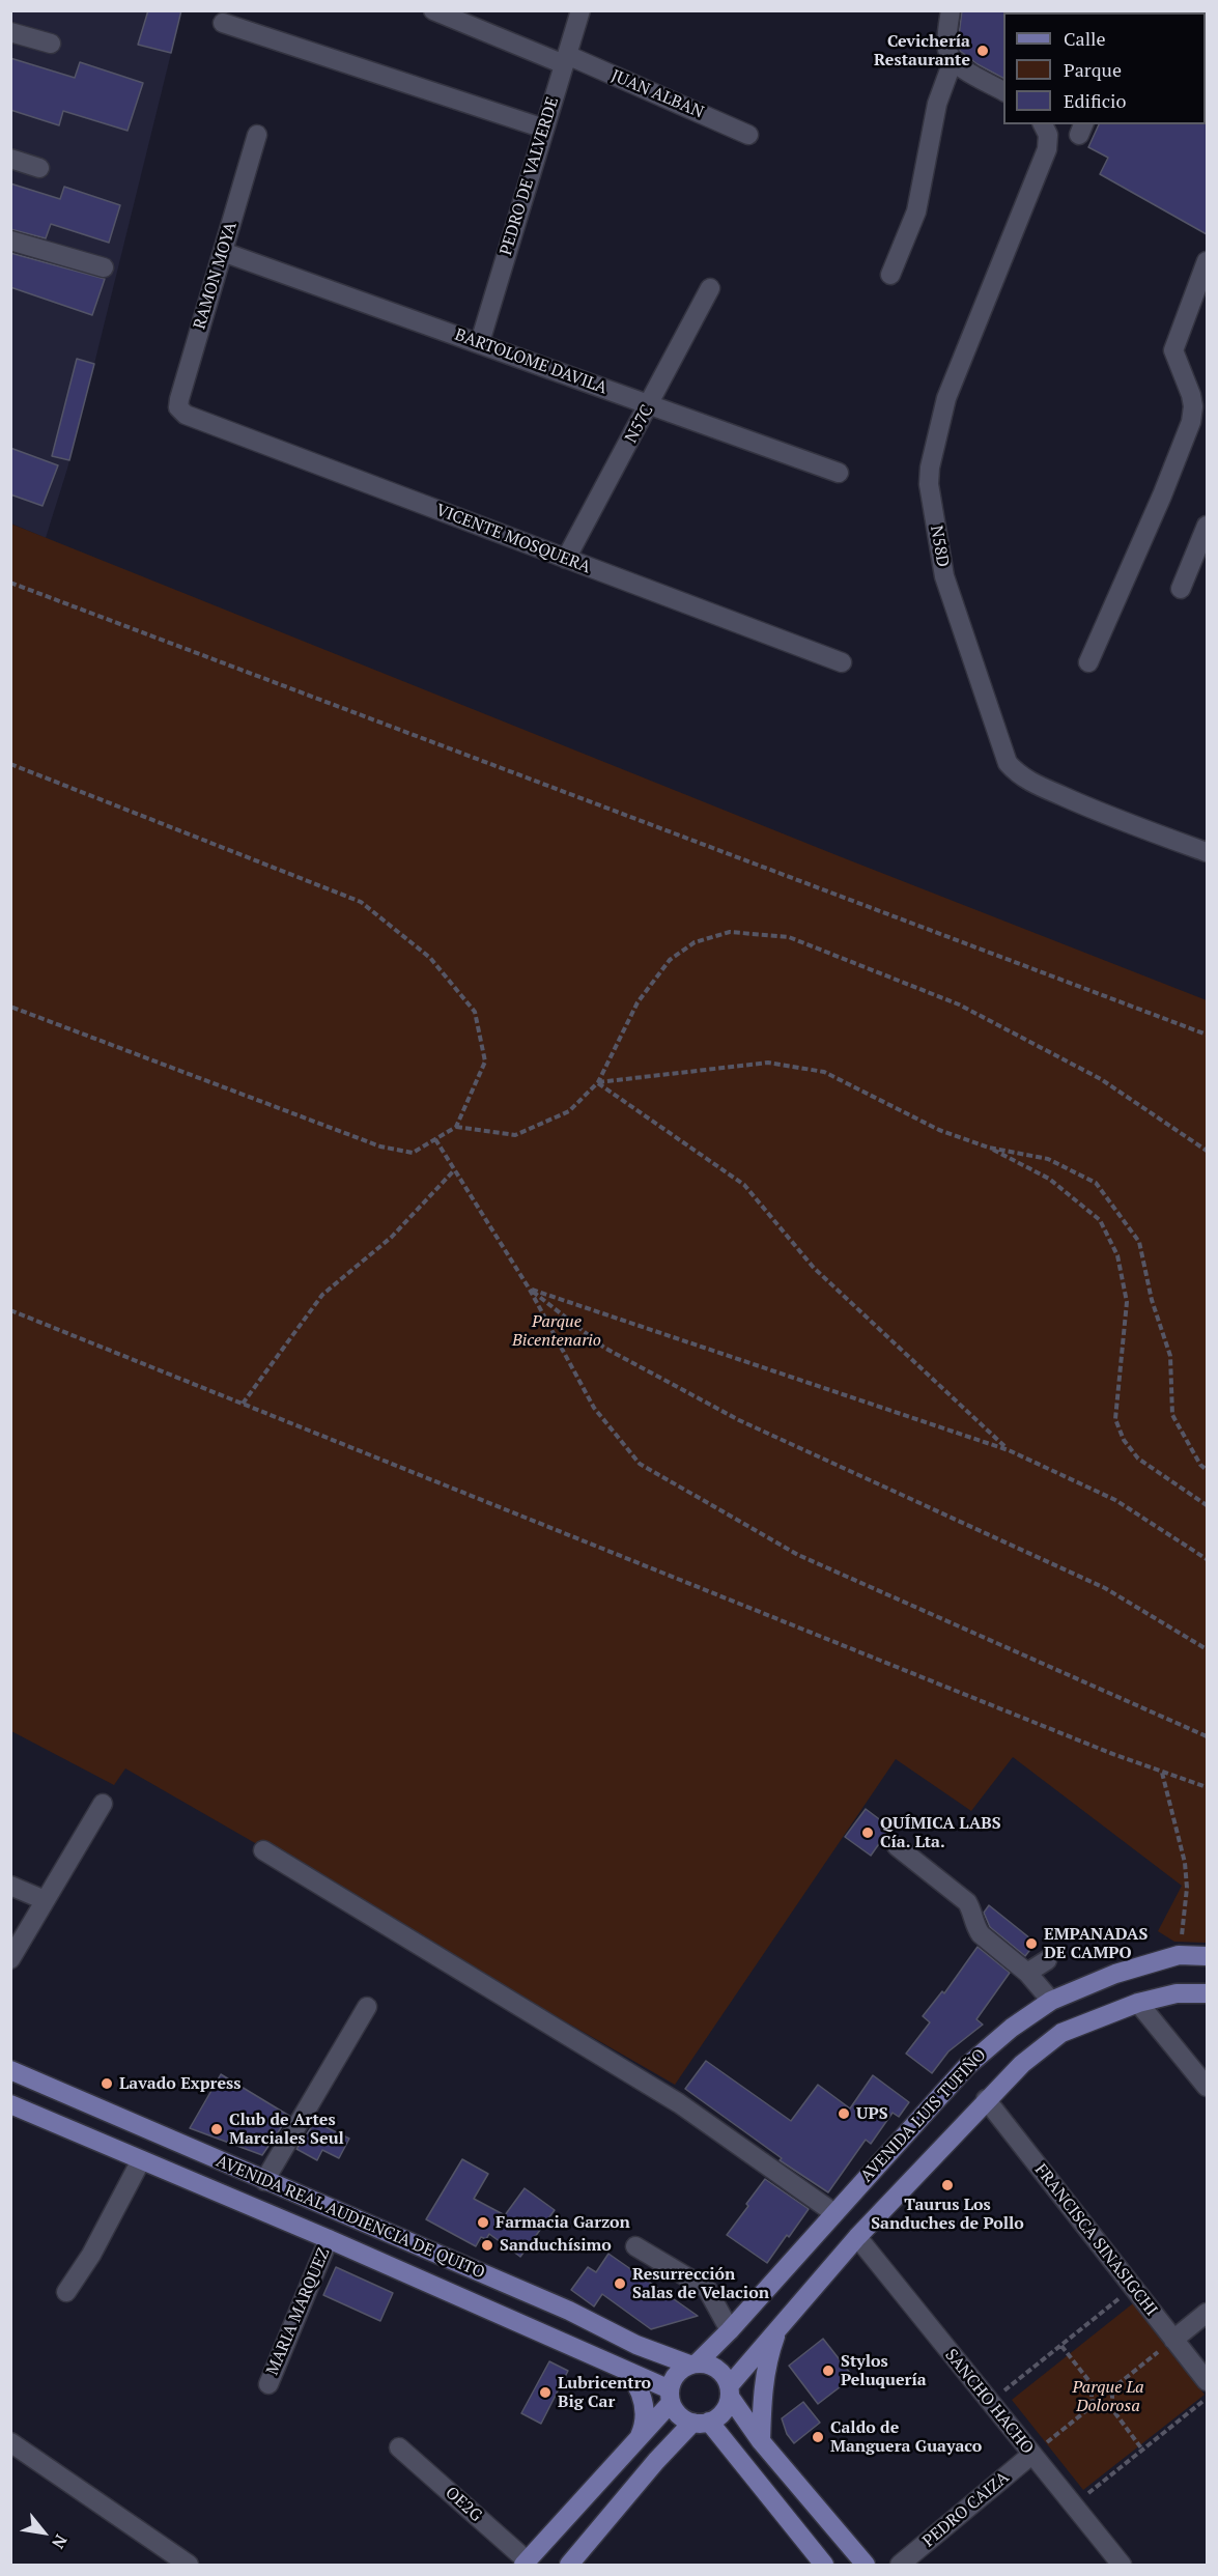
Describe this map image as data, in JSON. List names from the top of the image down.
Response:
{
  "streets": {
    "main road": ["AVENIDA LUIS TUFIÑO", "AVENIDA REAL AUDIENCIA DE QUITO"],
    "street": [
      "JUAN ALBAN",
      "PEDRO DE VALVERDE",
      "RAMON MOYA",
      "BARTOLOME DAVILA",
      "N57C",
      "VICENTE MOSQUERA",
      "N58D",
      "FRANCISCA SINASIGCHI",
      "MARIA MARQUEZ",
      "SANCHO HACHO",
      "OE2G",
      "PEDRO CAIZA"
    ]
  },
  "crossings": [
    ["JUAN ALBAN", "PEDRO DE VALVERDE"],
    ["PEDRO DE VALVERDE", "BARTOLOME DAVILA"],
    ["RAMON MOYA", "BARTOLOME DAVILA"],
    ["RAMON MOYA", "VICENTE MOSQUERA"],
    ["BARTOLOME DAVILA", "N57C"],
    ["N57C", "VICENTE MOSQUERA"],
    ["AVENIDA LUIS TUFIÑO", "AVENIDA REAL AUDIENCIA DE QUITO"],
    ["AVENIDA LUIS TUFIÑO", "FRANCISCA SINASIGCHI"],
    ["AVENIDA LUIS TUFIÑO", "SANCHO HACHO"],
    ["AVENIDA REAL AUDIENCIA DE QUITO", "MARIA MARQUEZ"],
    ["SANCHO HACHO", "PEDRO CAIZA"]
  ],
  "parks": ["Parque Bicentenario", "Parque La Dolorosa"],
  "places": [
    "Cevichería Restaurante",
    "QUÍMICA LABS Cía. Lta.",
    "EMPANADAS DE CAMPO",
    "Lavado Express",
    "UPS",
    "Club de Artes Marciales Seul",
    "Taurus Los Sanduches de Pollo",
    "Farmacia Garzon",
    "Sanduchísimo",
    "Resurrección Salas de Velacion",
    "Stylos Peluquería",
    "Lubricentro Big Car",
    "Caldo de Manguera Guayaco"
  ],
  "legend": ["Calle", "Parque", "Edificio"],
  "north": "bottom right"
}
